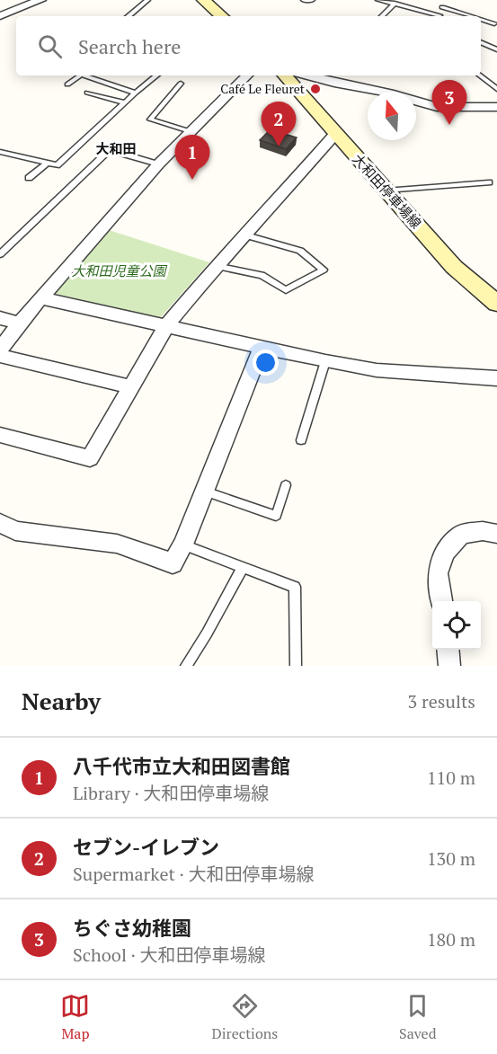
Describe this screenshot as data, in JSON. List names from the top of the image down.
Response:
{
  "streets": {
    "main road": ["大和田停車場線"]
  },
  "districts": ["大和田"],
  "parks": ["大和田児童公園"],
  "places": ["Café Le Fleuret"],
  "north": "top",
  "page": {
    "search": "Search here",
    "pins": ["3", "2", "1"],
    "heading": ["Nearby", "3 results"],
    "list": [
      {
        "mark": "1",
        "name": "八千代市立大和田図書館",
        "note": "Library · 大和田停車場線",
        "value": "110 m"
      },
      {
        "mark": "2",
        "name": "セブン-イレブン",
        "note": "Supermarket · 大和田停車場線",
        "value": "130 m"
      },
      {
        "mark": "3",
        "name": "ちぐさ幼稚園",
        "note": "School · 大和田停車場線",
        "value": "180 m"
      }
    ],
    "nav": ["Map", "Directions", "Saved"]
  }
}
